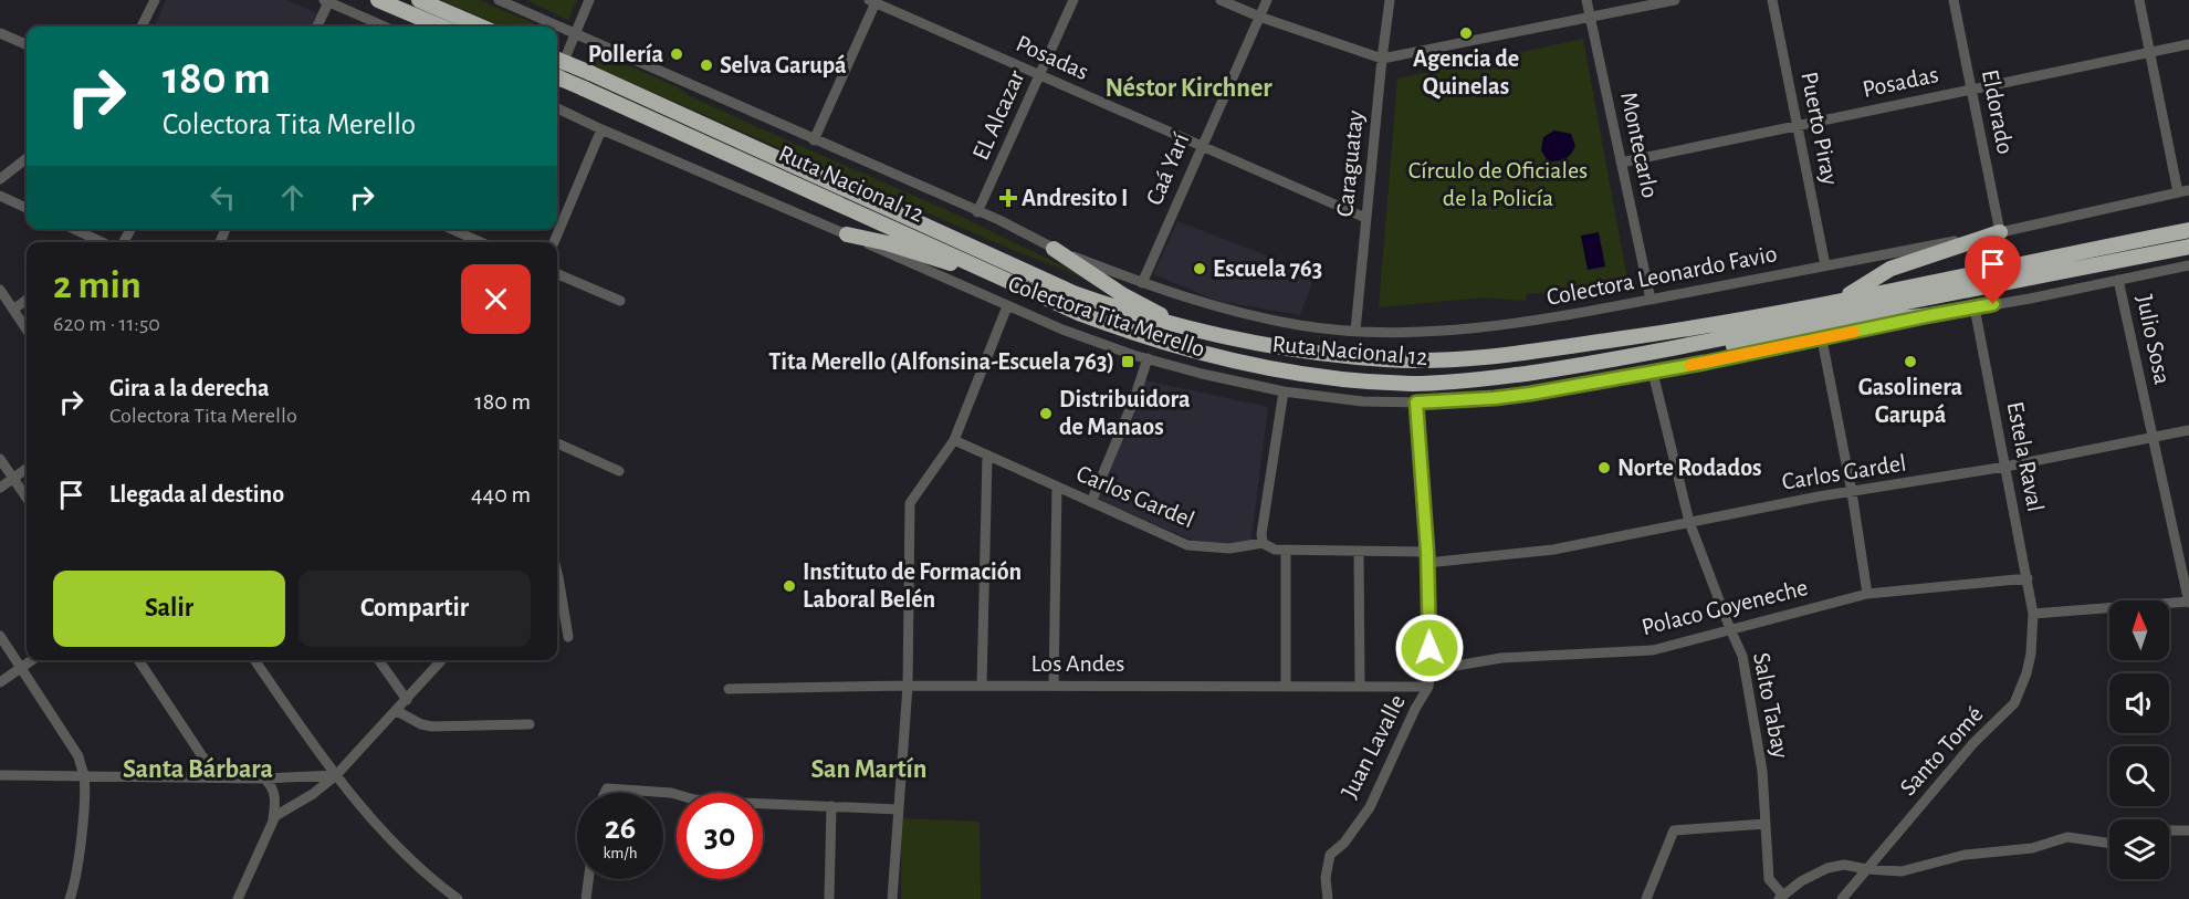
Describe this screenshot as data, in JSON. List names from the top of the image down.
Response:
{
  "streets": {
    "highway": ["Ruta Nacional 12"],
    "street": [
      "Posadas",
      "Eldorado",
      "EL Alcazar",
      "Puerto Piray",
      "Montecarlo",
      "Caraguatay",
      "Caá Yarí",
      "Colectora Leonardo Favio",
      "Colectora Tita Merello",
      "Julio Sosa",
      "Estela Raval",
      "Carlos Gardel",
      "Polaco Goyeneche",
      "Los Andes",
      "Salto Tabay",
      "Juan Lavalle",
      "Santo Tomé"
    ]
  },
  "crossings": [
    ["Posadas", "Eldorado"],
    ["Posadas", "EL Alcazar"],
    ["Posadas", "Puerto Piray"],
    ["Posadas", "Montecarlo"],
    ["Posadas", "Caraguatay"],
    ["Posadas", "Caá Yarí"],
    ["Eldorado", "Colectora Leonardo Favio"],
    ["Puerto Piray", "Colectora Leonardo Favio"],
    ["Montecarlo", "Colectora Leonardo Favio"],
    ["Caraguatay", "Colectora Leonardo Favio"],
    ["Caá Yarí", "Colectora Leonardo Favio"],
    ["Colectora Tita Merello", "Julio Sosa"],
    ["Colectora Tita Merello", "Estela Raval"],
    ["Colectora Tita Merello", "Salto Tabay"],
    ["Colectora Tita Merello", "Juan Lavalle"],
    ["Julio Sosa", "Carlos Gardel"],
    ["Estela Raval", "Carlos Gardel"],
    ["Estela Raval", "Polaco Goyeneche"],
    ["Estela Raval", "Santo Tomé"],
    ["Carlos Gardel", "Salto Tabay"],
    ["Carlos Gardel", "Juan Lavalle"],
    ["Polaco Goyeneche", "Salto Tabay"],
    ["Polaco Goyeneche", "Juan Lavalle"],
    ["Los Andes", "Juan Lavalle"]
  ],
  "districts": ["Néstor Kirchner", "Santa Bárbara", "San Martín"],
  "parks": ["Círculo de Oficiales de la Policía"],
  "places": {
    "other": [
      "Agencia de Quinelas",
      "Pollería",
      "Selva Garupá",
      "Escuela 763",
      "Gasolinera Garupá",
      "Distribuidora de Manaos",
      "Norte Rodados",
      "Instituto de Formación Laboral Belén"
    ],
    "health": ["Andresito I"],
    "transit": ["Tita Merello (Alfonsina-Escuela 763)"]
  },
  "north": "top",
  "page": {
    "turn": ["180 m", "Colectora Tita Merello"],
    "heading": ["2 min", "620 m · 11:50"],
    "list": [
      {
        "name": "Gira a la derecha",
        "note": "Colectora Tita Merello",
        "value": "180 m"
      },
      {
        "name": "Llegada al destino",
        "value": "440 m"
      }
    ],
    "buttons": ["Salir", "Compartir"],
    "speed": "26 km/h",
    "limit": "30"
  }
}
